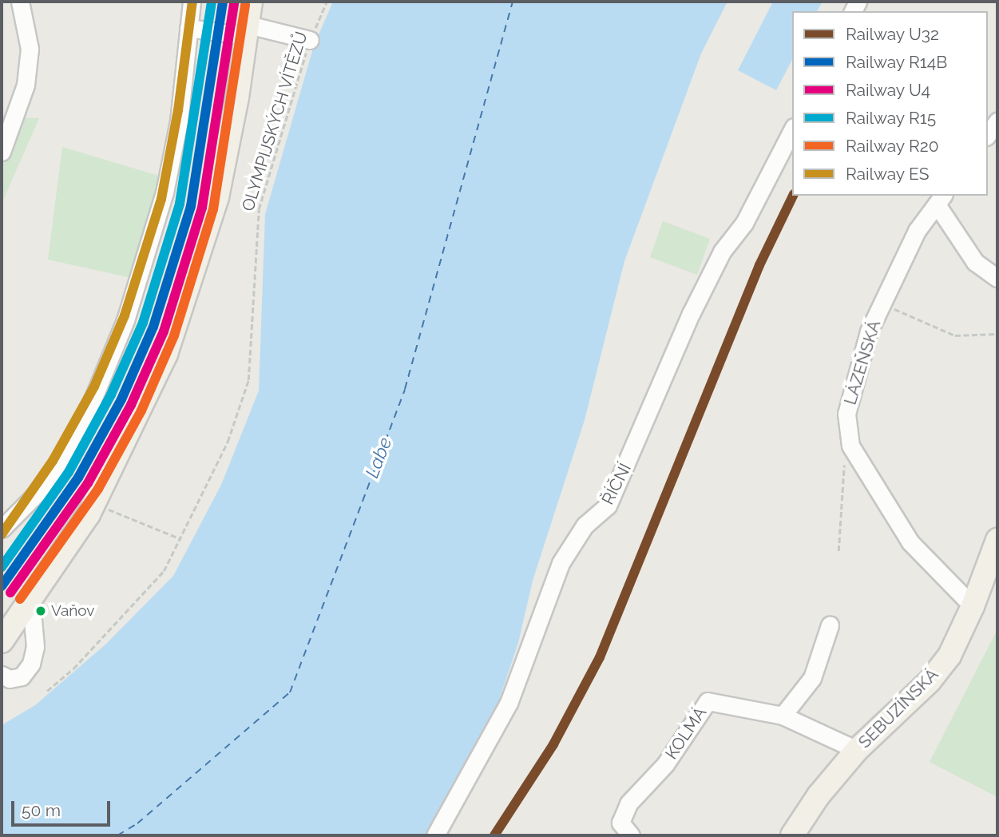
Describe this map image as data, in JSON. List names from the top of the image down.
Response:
{
  "streets": {
    "main road": ["SEBUZÍNSKÁ"],
    "street": ["LÁZEŇSKÁ", "ŘÍČNÍ", "KOLMÁ"],
    "path": ["OLYMPIJSKÝCH VÍTĚZŮ"]
  },
  "crossings": [
    ["LÁZEŇSKÁ", "SEBUZÍNSKÁ"],
    ["SEBUZÍNSKÁ", "KOLMÁ"]
  ],
  "water": ["Labe"],
  "places": ["Vaňov"],
  "lines": [
    "rail line R14B",
    "rail line R15",
    "rail line ES",
    "rail line U4",
    "rail line R20",
    "rail line U32"
  ],
  "legend": [
    "Railway U32",
    "Railway R14B",
    "Railway U4",
    "Railway R15",
    "Railway R20",
    "Railway ES"
  ],
  "scale_bar": "50 m"
}
